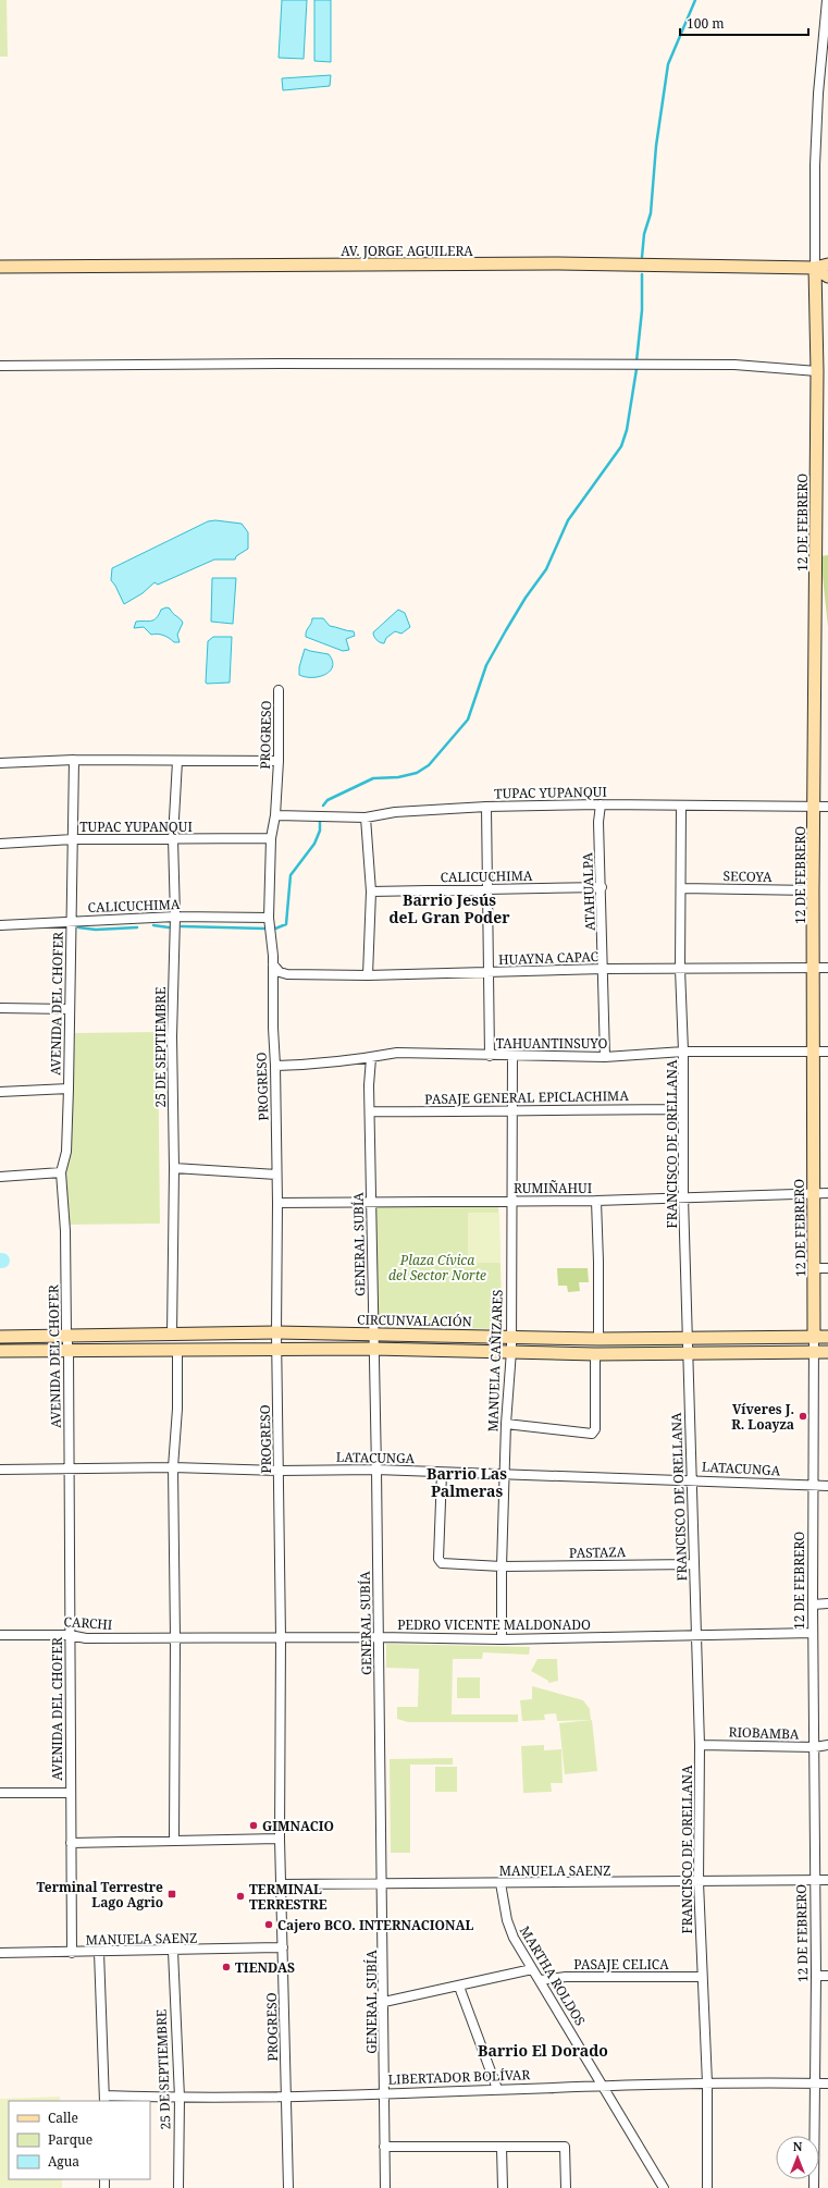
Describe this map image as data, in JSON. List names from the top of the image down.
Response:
{
  "streets": {
    "street": [
      "AV. JORGE AGUILERA",
      "12 DE FEBRERO",
      "PROGRESO",
      "TUPAC YUPANQUI",
      "CALICUCHIMA",
      "SECOYA",
      "ATAHUALPA",
      "HUAYNA CAPAC",
      "AVENIDA DEL CHOFER",
      "TAHUANTINSUYO",
      "25 DE SEPTIEMBRE",
      "PASAJE GENERAL EPICLACHIMA",
      "FRANCISCO DE ORELLANA",
      "RUMIÑAHUI",
      "GENERAL SUBÍA",
      "CIRCUNVALACIÓN",
      "MANUELA CAÑIZARES",
      "LATACUNGA",
      "PASTAZA",
      "CARCHI",
      "PEDRO VICENTE MALDONADO",
      "RIOBAMBA",
      "MANUELA SAENZ",
      "PASAJE CELICA",
      "MARTHA ROLDOS",
      "LIBERTADOR BOLÍVAR"
    ]
  },
  "crossings": [
    ["AV. JORGE AGUILERA", "12 DE FEBRERO"],
    ["12 DE FEBRERO", "TUPAC YUPANQUI"],
    ["12 DE FEBRERO", "SECOYA"],
    ["12 DE FEBRERO", "HUAYNA CAPAC"],
    ["12 DE FEBRERO", "TAHUANTINSUYO"],
    ["12 DE FEBRERO", "RUMIÑAHUI"],
    ["12 DE FEBRERO", "CIRCUNVALACIÓN"],
    ["12 DE FEBRERO", "LATACUNGA"],
    ["12 DE FEBRERO", "PEDRO VICENTE MALDONADO"],
    ["12 DE FEBRERO", "RIOBAMBA"],
    ["12 DE FEBRERO", "MANUELA SAENZ"],
    ["12 DE FEBRERO", "LIBERTADOR BOLÍVAR"],
    ["PROGRESO", "TUPAC YUPANQUI"],
    ["PROGRESO", "CALICUCHIMA"],
    ["PROGRESO", "TAHUANTINSUYO"],
    ["PROGRESO", "RUMIÑAHUI"],
    ["PROGRESO", "CIRCUNVALACIÓN"],
    ["PROGRESO", "LATACUNGA"],
    ["PROGRESO", "PEDRO VICENTE MALDONADO"],
    ["PROGRESO", "MANUELA SAENZ"],
    ["PROGRESO", "LIBERTADOR BOLÍVAR"],
    ["TUPAC YUPANQUI", "ATAHUALPA"],
    ["TUPAC YUPANQUI", "AVENIDA DEL CHOFER"],
    ["TUPAC YUPANQUI", "25 DE SEPTIEMBRE"],
    ["TUPAC YUPANQUI", "FRANCISCO DE ORELLANA"],
    ["CALICUCHIMA", "ATAHUALPA"],
    ["CALICUCHIMA", "AVENIDA DEL CHOFER"],
    ["CALICUCHIMA", "25 DE SEPTIEMBRE"],
    ["SECOYA", "FRANCISCO DE ORELLANA"],
    ["ATAHUALPA", "HUAYNA CAPAC"],
    ["ATAHUALPA", "TAHUANTINSUYO"],
    ["HUAYNA CAPAC", "FRANCISCO DE ORELLANA"],
    ["AVENIDA DEL CHOFER", "CIRCUNVALACIÓN"],
    ["AVENIDA DEL CHOFER", "LATACUNGA"],
    ["AVENIDA DEL CHOFER", "CARCHI"],
    ["AVENIDA DEL CHOFER", "MANUELA SAENZ"],
    ["TAHUANTINSUYO", "FRANCISCO DE ORELLANA"],
    ["TAHUANTINSUYO", "GENERAL SUBÍA"],
    ["TAHUANTINSUYO", "MANUELA CAÑIZARES"],
    ["25 DE SEPTIEMBRE", "CIRCUNVALACIÓN"],
    ["25 DE SEPTIEMBRE", "MANUELA SAENZ"],
    ["25 DE SEPTIEMBRE", "LIBERTADOR BOLÍVAR"],
    ["PASAJE GENERAL EPICLACHIMA", "FRANCISCO DE ORELLANA"],
    ["PASAJE GENERAL EPICLACHIMA", "GENERAL SUBÍA"],
    ["PASAJE GENERAL EPICLACHIMA", "MANUELA CAÑIZARES"],
    ["FRANCISCO DE ORELLANA", "RUMIÑAHUI"],
    ["FRANCISCO DE ORELLANA", "CIRCUNVALACIÓN"],
    ["FRANCISCO DE ORELLANA", "LATACUNGA"],
    ["FRANCISCO DE ORELLANA", "PASTAZA"],
    ["FRANCISCO DE ORELLANA", "PEDRO VICENTE MALDONADO"],
    ["FRANCISCO DE ORELLANA", "RIOBAMBA"],
    ["FRANCISCO DE ORELLANA", "MANUELA SAENZ"],
    ["FRANCISCO DE ORELLANA", "PASAJE CELICA"],
    ["FRANCISCO DE ORELLANA", "LIBERTADOR BOLÍVAR"],
    ["RUMIÑAHUI", "GENERAL SUBÍA"],
    ["RUMIÑAHUI", "MANUELA CAÑIZARES"],
    ["GENERAL SUBÍA", "CIRCUNVALACIÓN"],
    ["GENERAL SUBÍA", "LATACUNGA"],
    ["GENERAL SUBÍA", "PEDRO VICENTE MALDONADO"],
    ["GENERAL SUBÍA", "MANUELA SAENZ"],
    ["GENERAL SUBÍA", "LIBERTADOR BOLÍVAR"],
    ["CIRCUNVALACIÓN", "MANUELA CAÑIZARES"],
    ["MANUELA CAÑIZARES", "LATACUNGA"],
    ["MANUELA CAÑIZARES", "PASTAZA"],
    ["MANUELA CAÑIZARES", "PEDRO VICENTE MALDONADO"],
    ["LATACUNGA", "PASTAZA"],
    ["CARCHI", "PEDRO VICENTE MALDONADO"],
    ["MANUELA SAENZ", "MARTHA ROLDOS"],
    ["PASAJE CELICA", "MARTHA ROLDOS"],
    ["MARTHA ROLDOS", "LIBERTADOR BOLÍVAR"]
  ],
  "districts": ["Barrio Jesús deL Gran Poder", "Barrio Las Palmeras", "Barrio El Dorado"],
  "parks": ["Plaza Cívica del Sector Norte"],
  "places": {
    "other": [
      "Víveres J. R. Loayza",
      "GIMNACIO",
      "TERMINAL TERRESTRE",
      "Cajero BCO. INTERNACIONAL",
      "TIENDAS"
    ],
    "transit": ["Terminal Terrestre Lago Agrio"]
  },
  "legend": ["Calle", "Parque", "Agua"],
  "scale_bar": "100 m",
  "north": "top"
}
